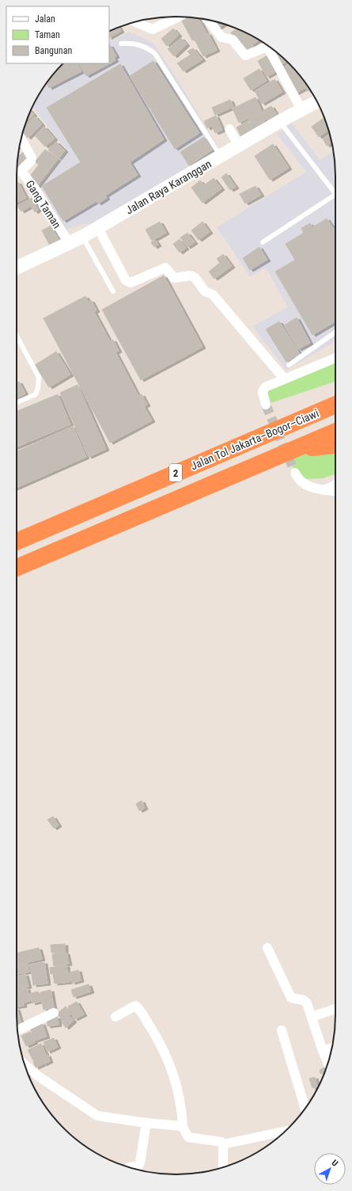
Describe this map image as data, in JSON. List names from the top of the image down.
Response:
{
  "streets": {
    "highway": ["Jalan Tol Jakarta–Bogor–Ciawi", "2"],
    "street": ["Jalan Raya Karanggan", "Gang Taman"]
  },
  "crossings": [
    ["Jalan Raya Karanggan", "Gang Taman"]
  ],
  "legend": ["Jalan", "Taman", "Bangunan"],
  "north": "top right"
}
